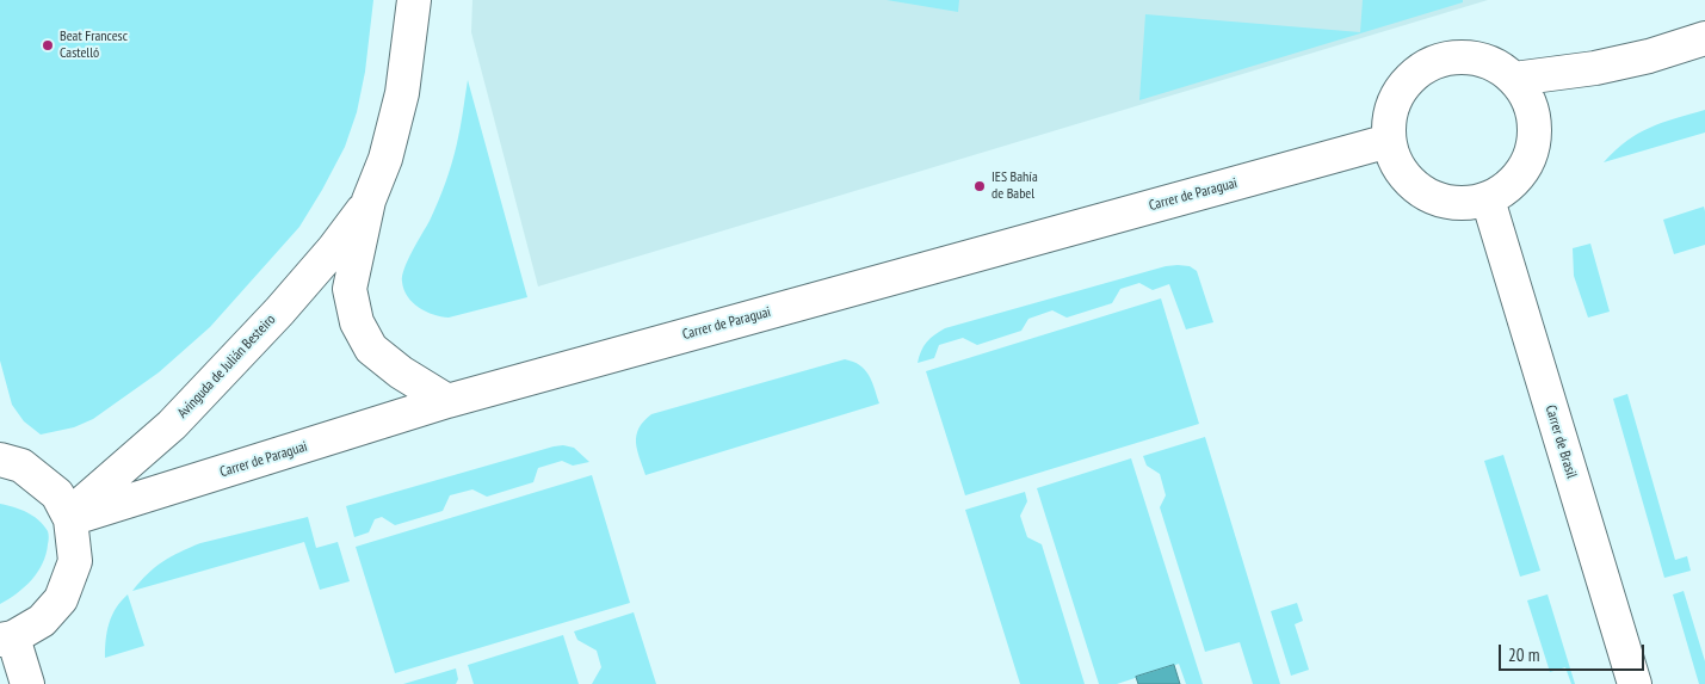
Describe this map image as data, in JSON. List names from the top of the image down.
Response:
{
  "streets": {
    "street": ["Carrer de Paraguai", "Avinguda de Julián Besteiro", "Carrer de Brasil"]
  },
  "crossings": [
    ["Carrer de Paraguai", "Avinguda de Julián Besteiro"],
    ["Carrer de Paraguai", "Carrer de Brasil"]
  ],
  "places": ["Beat Francesc Castelló", "IES Bahía de Babel"],
  "scale_bar": "20 m"
}
